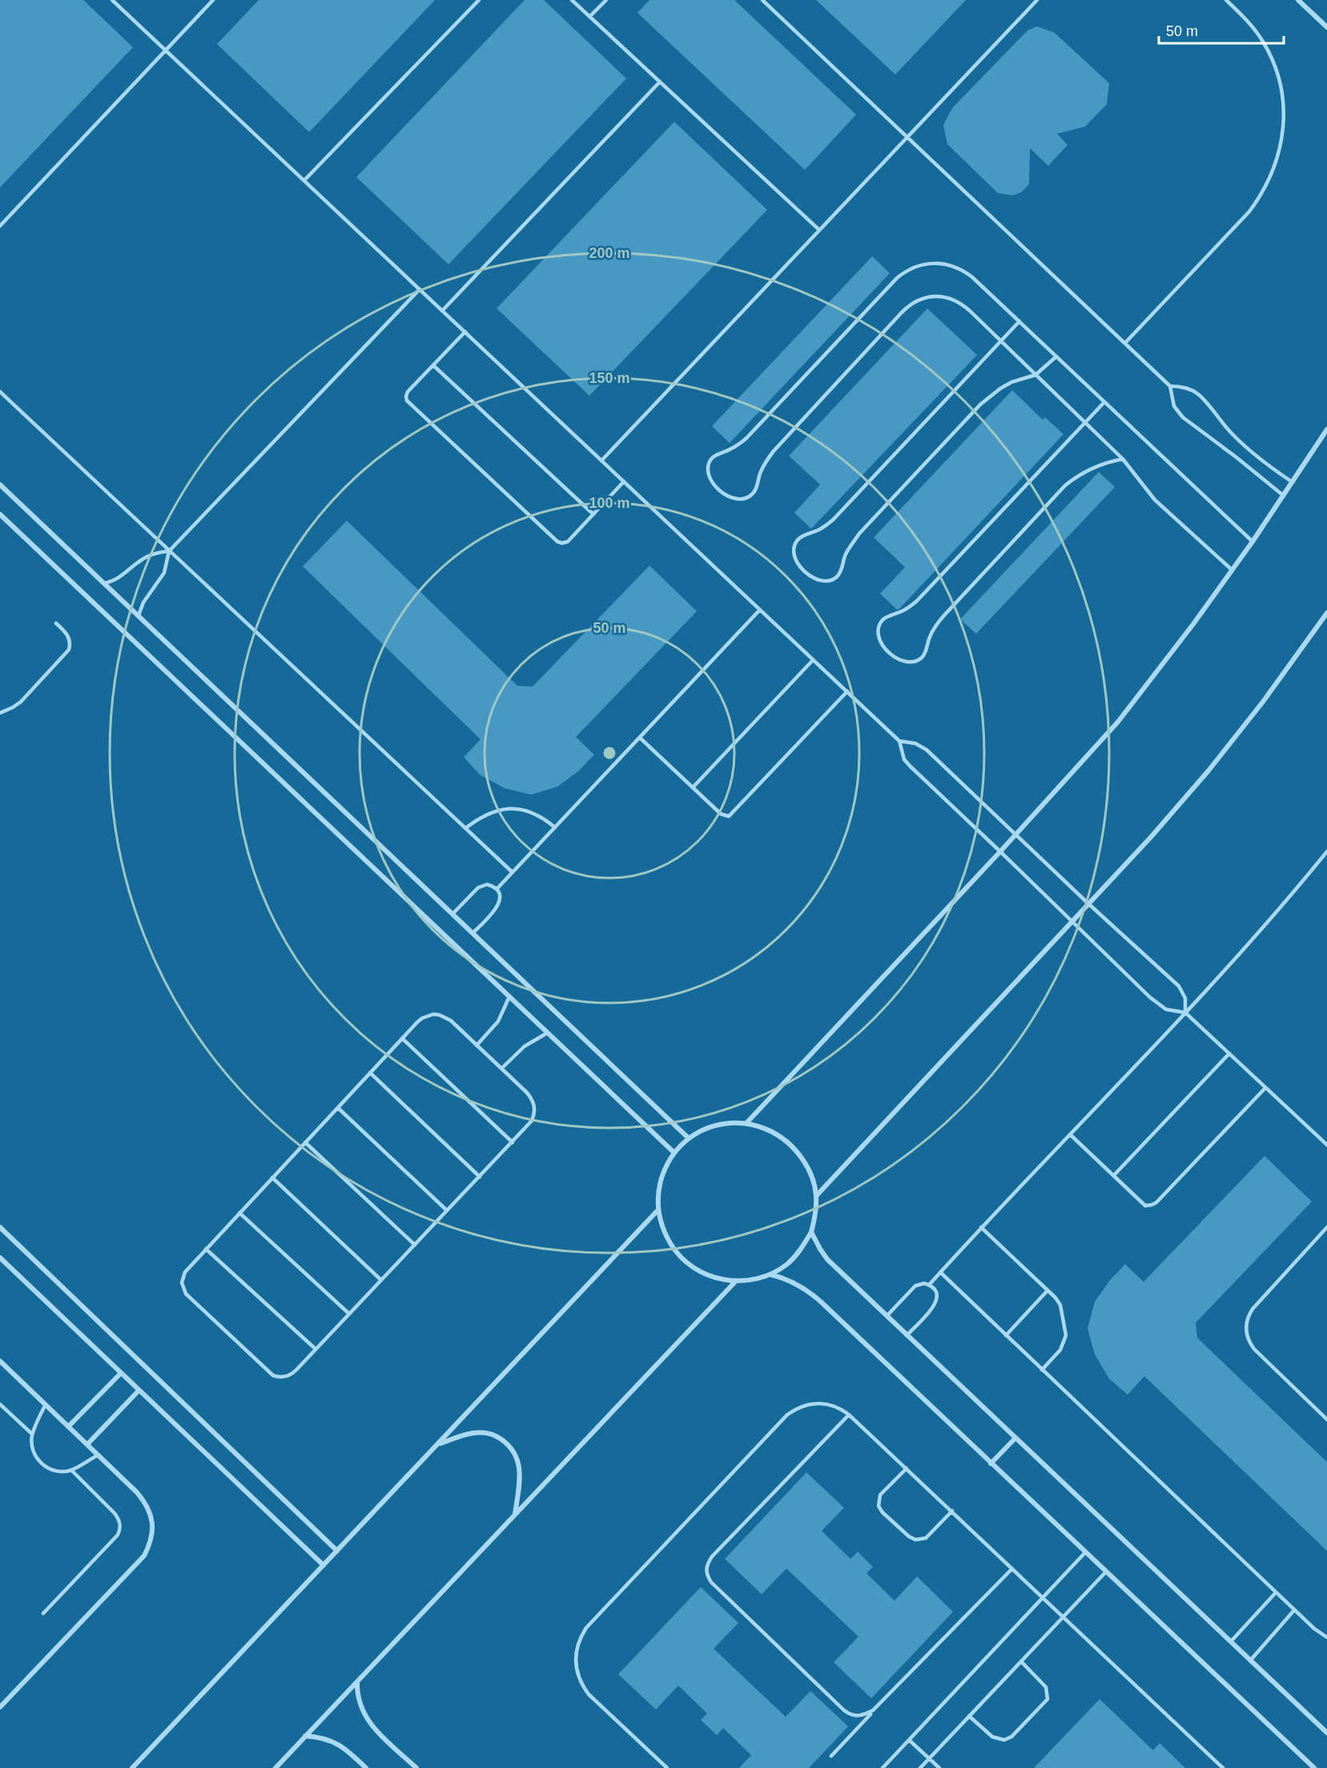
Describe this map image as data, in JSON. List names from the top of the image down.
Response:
{
  "scale_bar": "50 m",
  "rings": [
    "200 m",
    "150 m",
    "100 m",
    "50 m"
  ]
}
